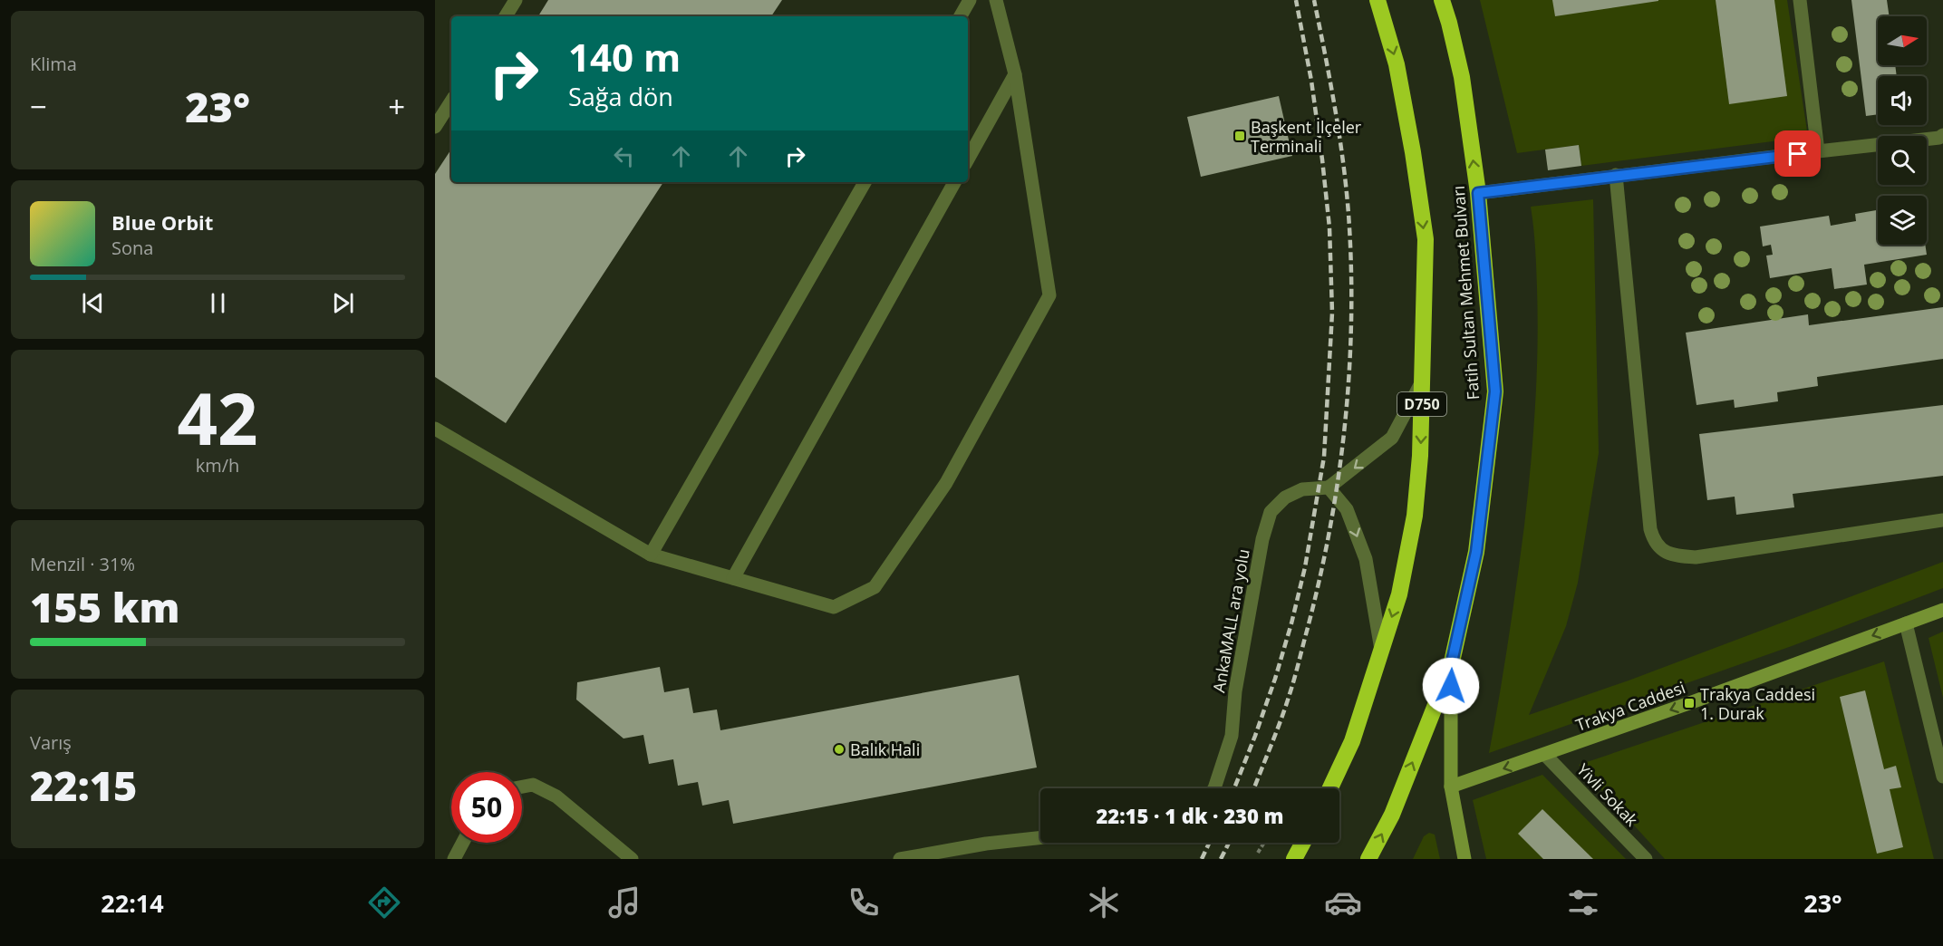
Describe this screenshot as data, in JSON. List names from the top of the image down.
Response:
{
  "streets": {
    "highway": ["Fatih Sultan Mehmet Bulvarı", "D750"],
    "main road": ["Trakya Caddesi"],
    "street": ["AnkaMALL ara yolu", "Yivli Sokak"]
  },
  "crossings": [
    ["Trakya Caddesi", "Yivli Sokak"]
  ],
  "one_way": ["Trakya Caddesi"],
  "places": {
    "transit": ["Başkent İlçeler Terminali", "Trakya Caddesi 1. Durak"],
    "other": ["Balık Hali"]
  },
  "north": "right",
  "page": {
    "tile": [
      "Klima",
      ["42", "km/h"],
      ["Menzil · 31%", "155 km"],
      ["Varış", "22:15"]
    ],
    "turn": ["140 m", "Sağa dön"],
    "heat": ["−", "23°", "+"],
    "song": ["Blue Orbit", "Sona"],
    "limit": "50",
    "trip": "22:15 · 1 dk · 230 m",
    "tabs": ["22:14", "23°"]
  }
}
